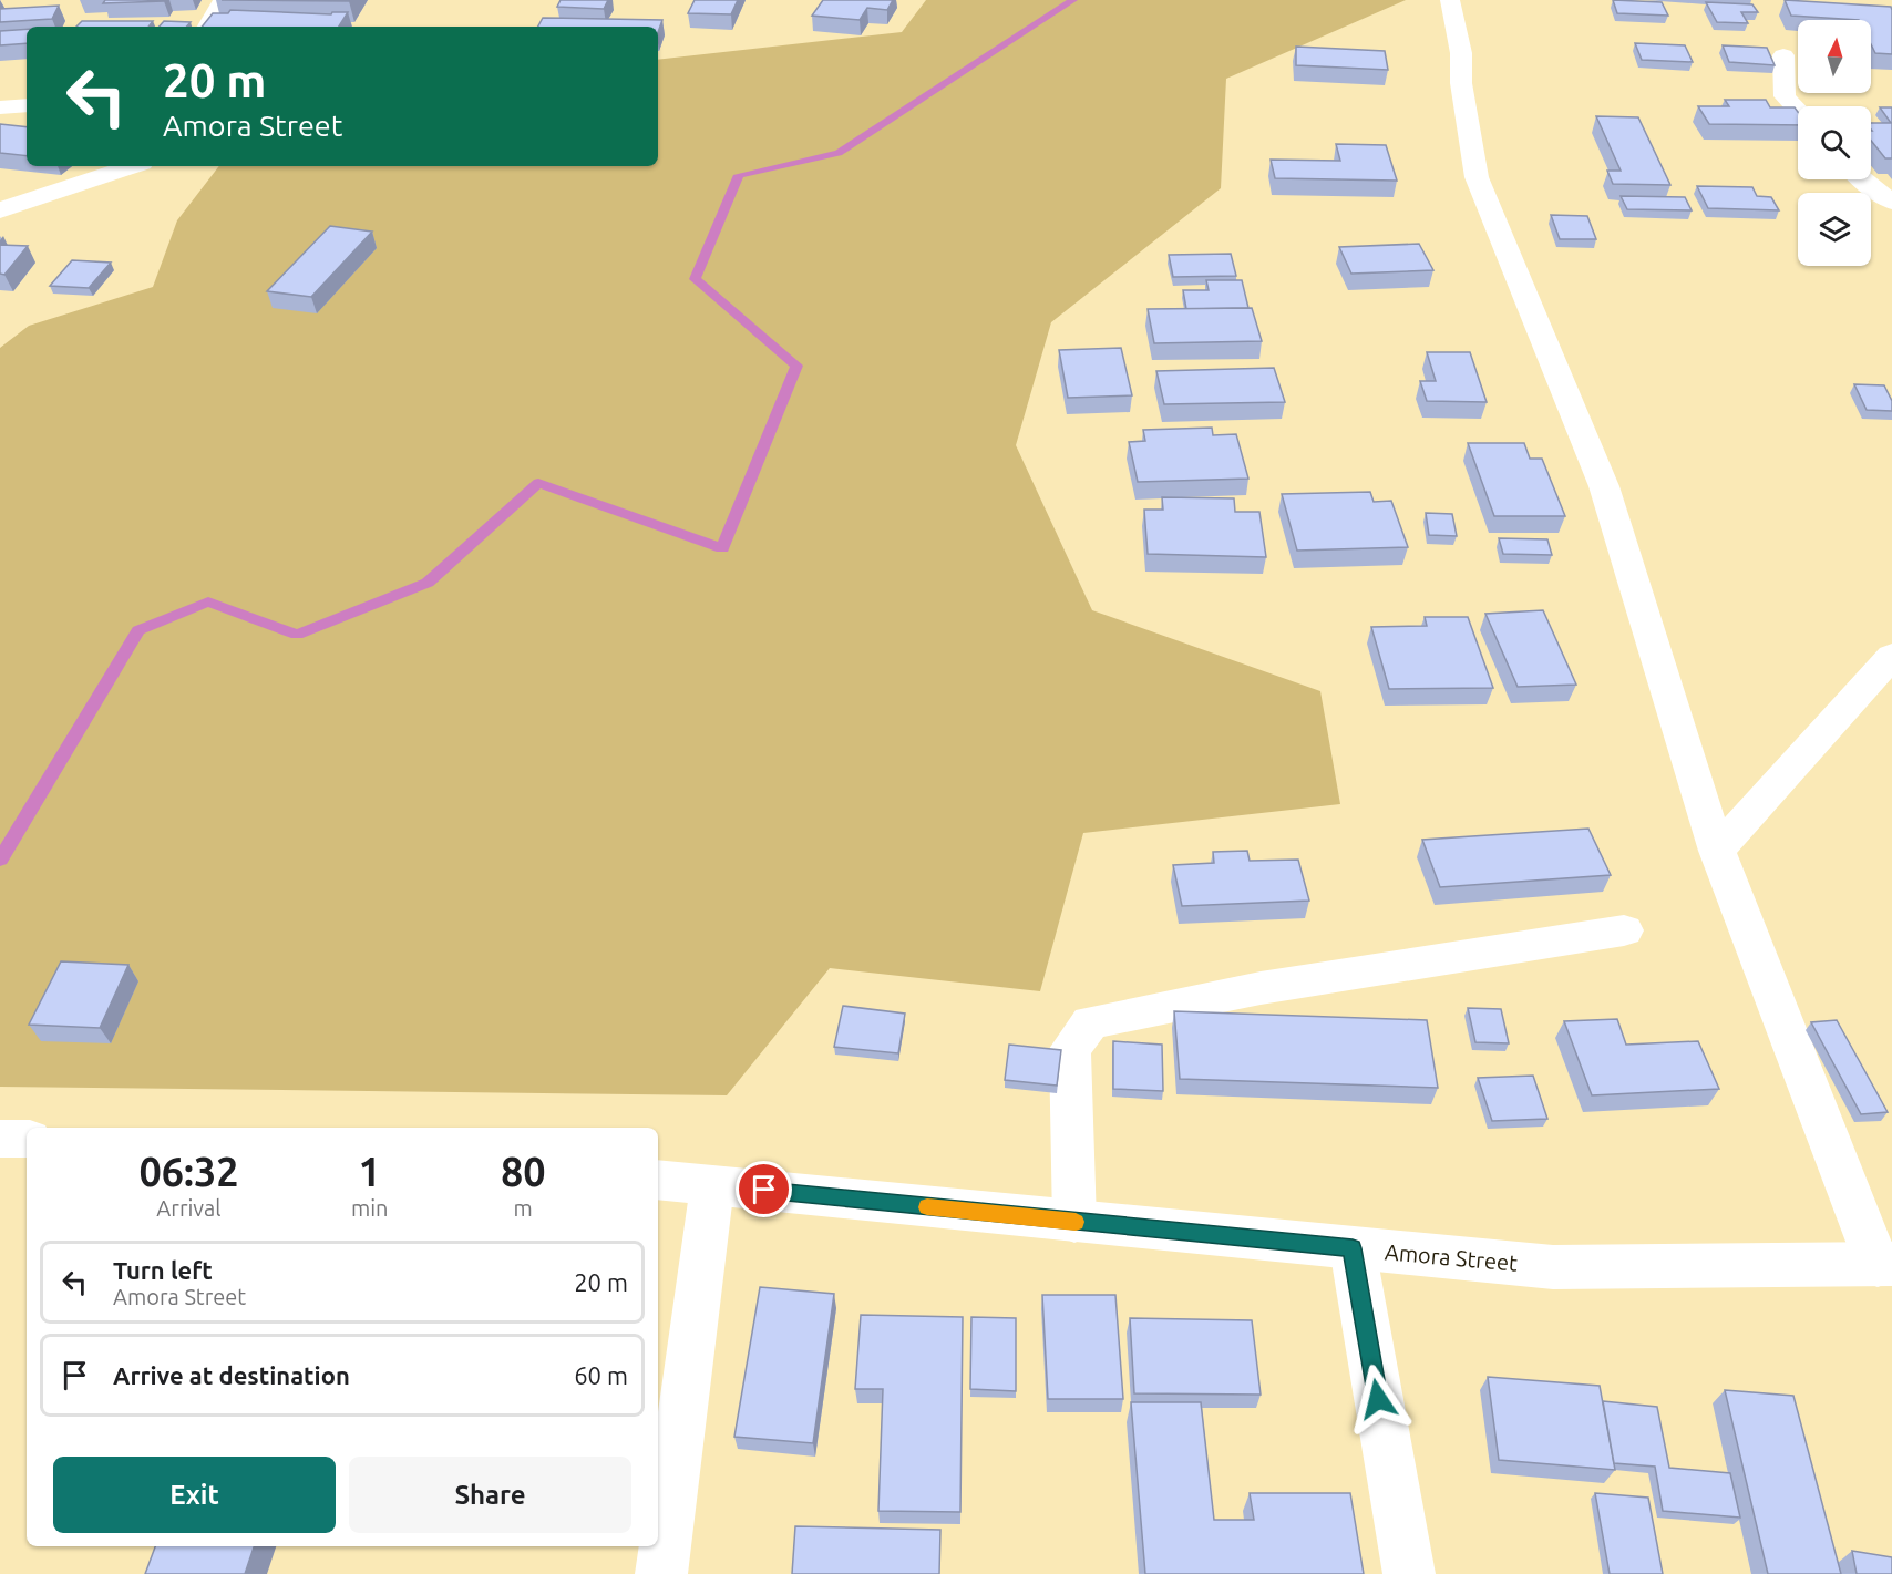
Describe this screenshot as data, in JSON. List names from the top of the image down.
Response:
{
  "streets": {
    "street": ["Amora Street"]
  },
  "north": "top",
  "page": {
    "turn": ["20 m", "Amora Street"],
    "eta": [
      "06:32",
      "Arrival",
      "1",
      "min",
      "80",
      "m"
    ],
    "list": [
      {
        "name": "Turn left",
        "note": "Amora Street",
        "value": "20 m"
      },
      {
        "name": "Arrive at destination",
        "value": "60 m"
      }
    ],
    "buttons": ["Exit", "Share"]
  }
}
